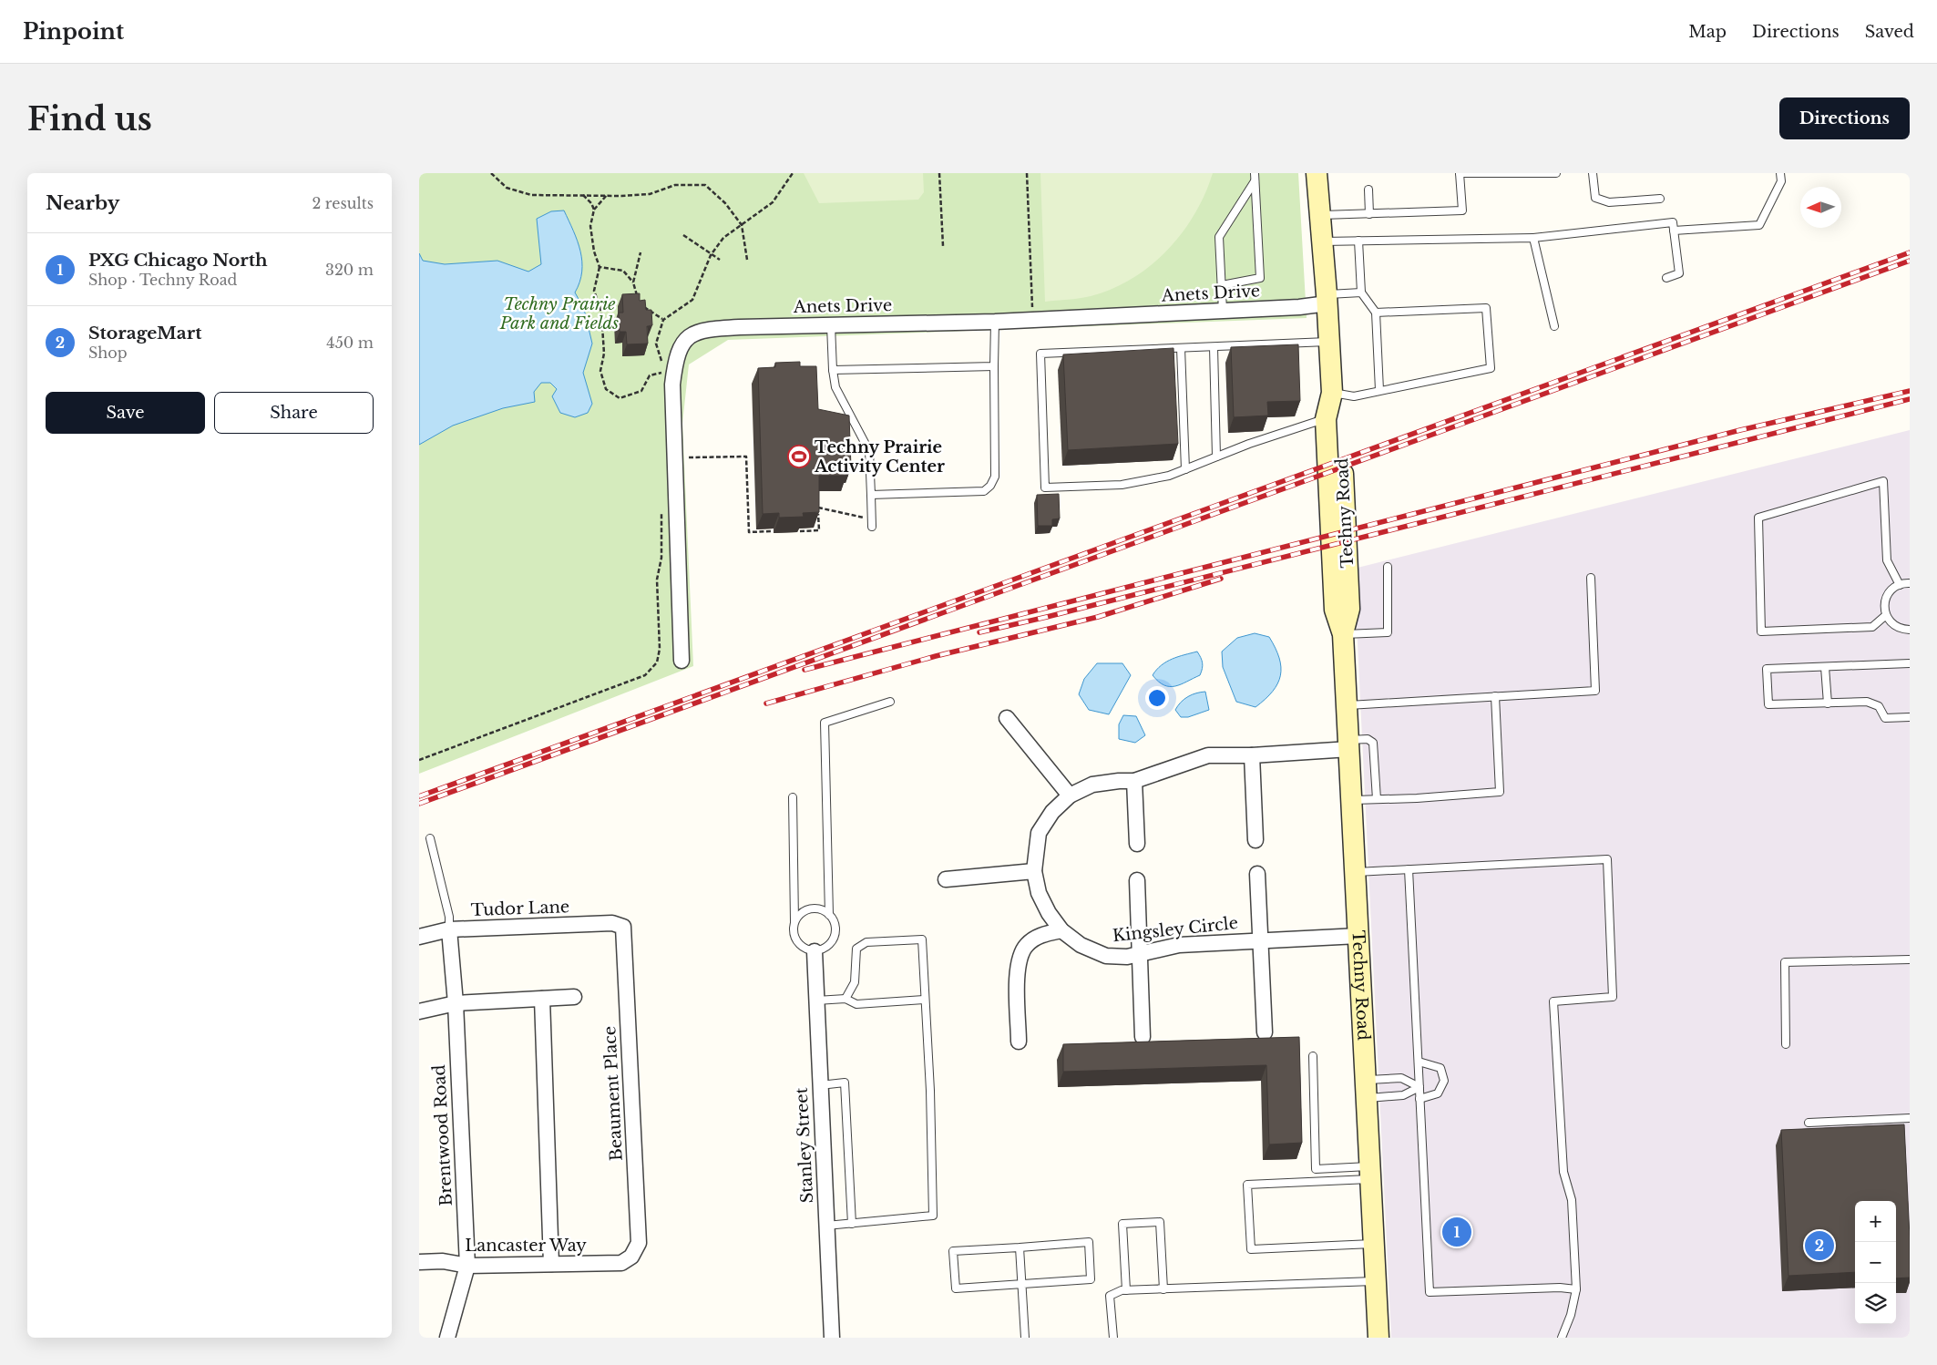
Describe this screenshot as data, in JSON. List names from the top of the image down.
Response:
{
  "streets": {
    "main road": ["Techny Road"],
    "street": [
      "Anets Drive",
      "Tudor Lane",
      "Kingsley Circle",
      "Beaument Place",
      "Brentwood Road",
      "Stanley Street",
      "Lancaster Way"
    ]
  },
  "crossings": [
    ["Anets Drive", "Techny Road"],
    ["Techny Road", "Kingsley Circle"],
    ["Tudor Lane", "Beaument Place"],
    ["Tudor Lane", "Brentwood Road"],
    ["Beaument Place", "Lancaster Way"],
    ["Brentwood Road", "Lancaster Way"]
  ],
  "parks": ["Techny Prairie Park and Fields"],
  "places": {
    "sports": ["Techny Prairie Activity Center"]
  },
  "north": "left",
  "page": {
    "header": "Pinpoint",
    "nav": ["Map", "Directions", "Saved"],
    "buttons": [
      "Directions",
      ["Save", "Share"]
    ],
    "title": "Find us",
    "heading": ["Nearby", "2 results"],
    "list": [
      {
        "mark": "1",
        "name": "PXG Chicago North",
        "note": "Shop · Techny Road",
        "value": "320 m"
      },
      {
        "mark": "2",
        "name": "StorageMart",
        "note": "Shop",
        "value": "450 m"
      }
    ],
    "map_buttons": ["+", "−"],
    "pins": ["1", "2"]
  }
}
